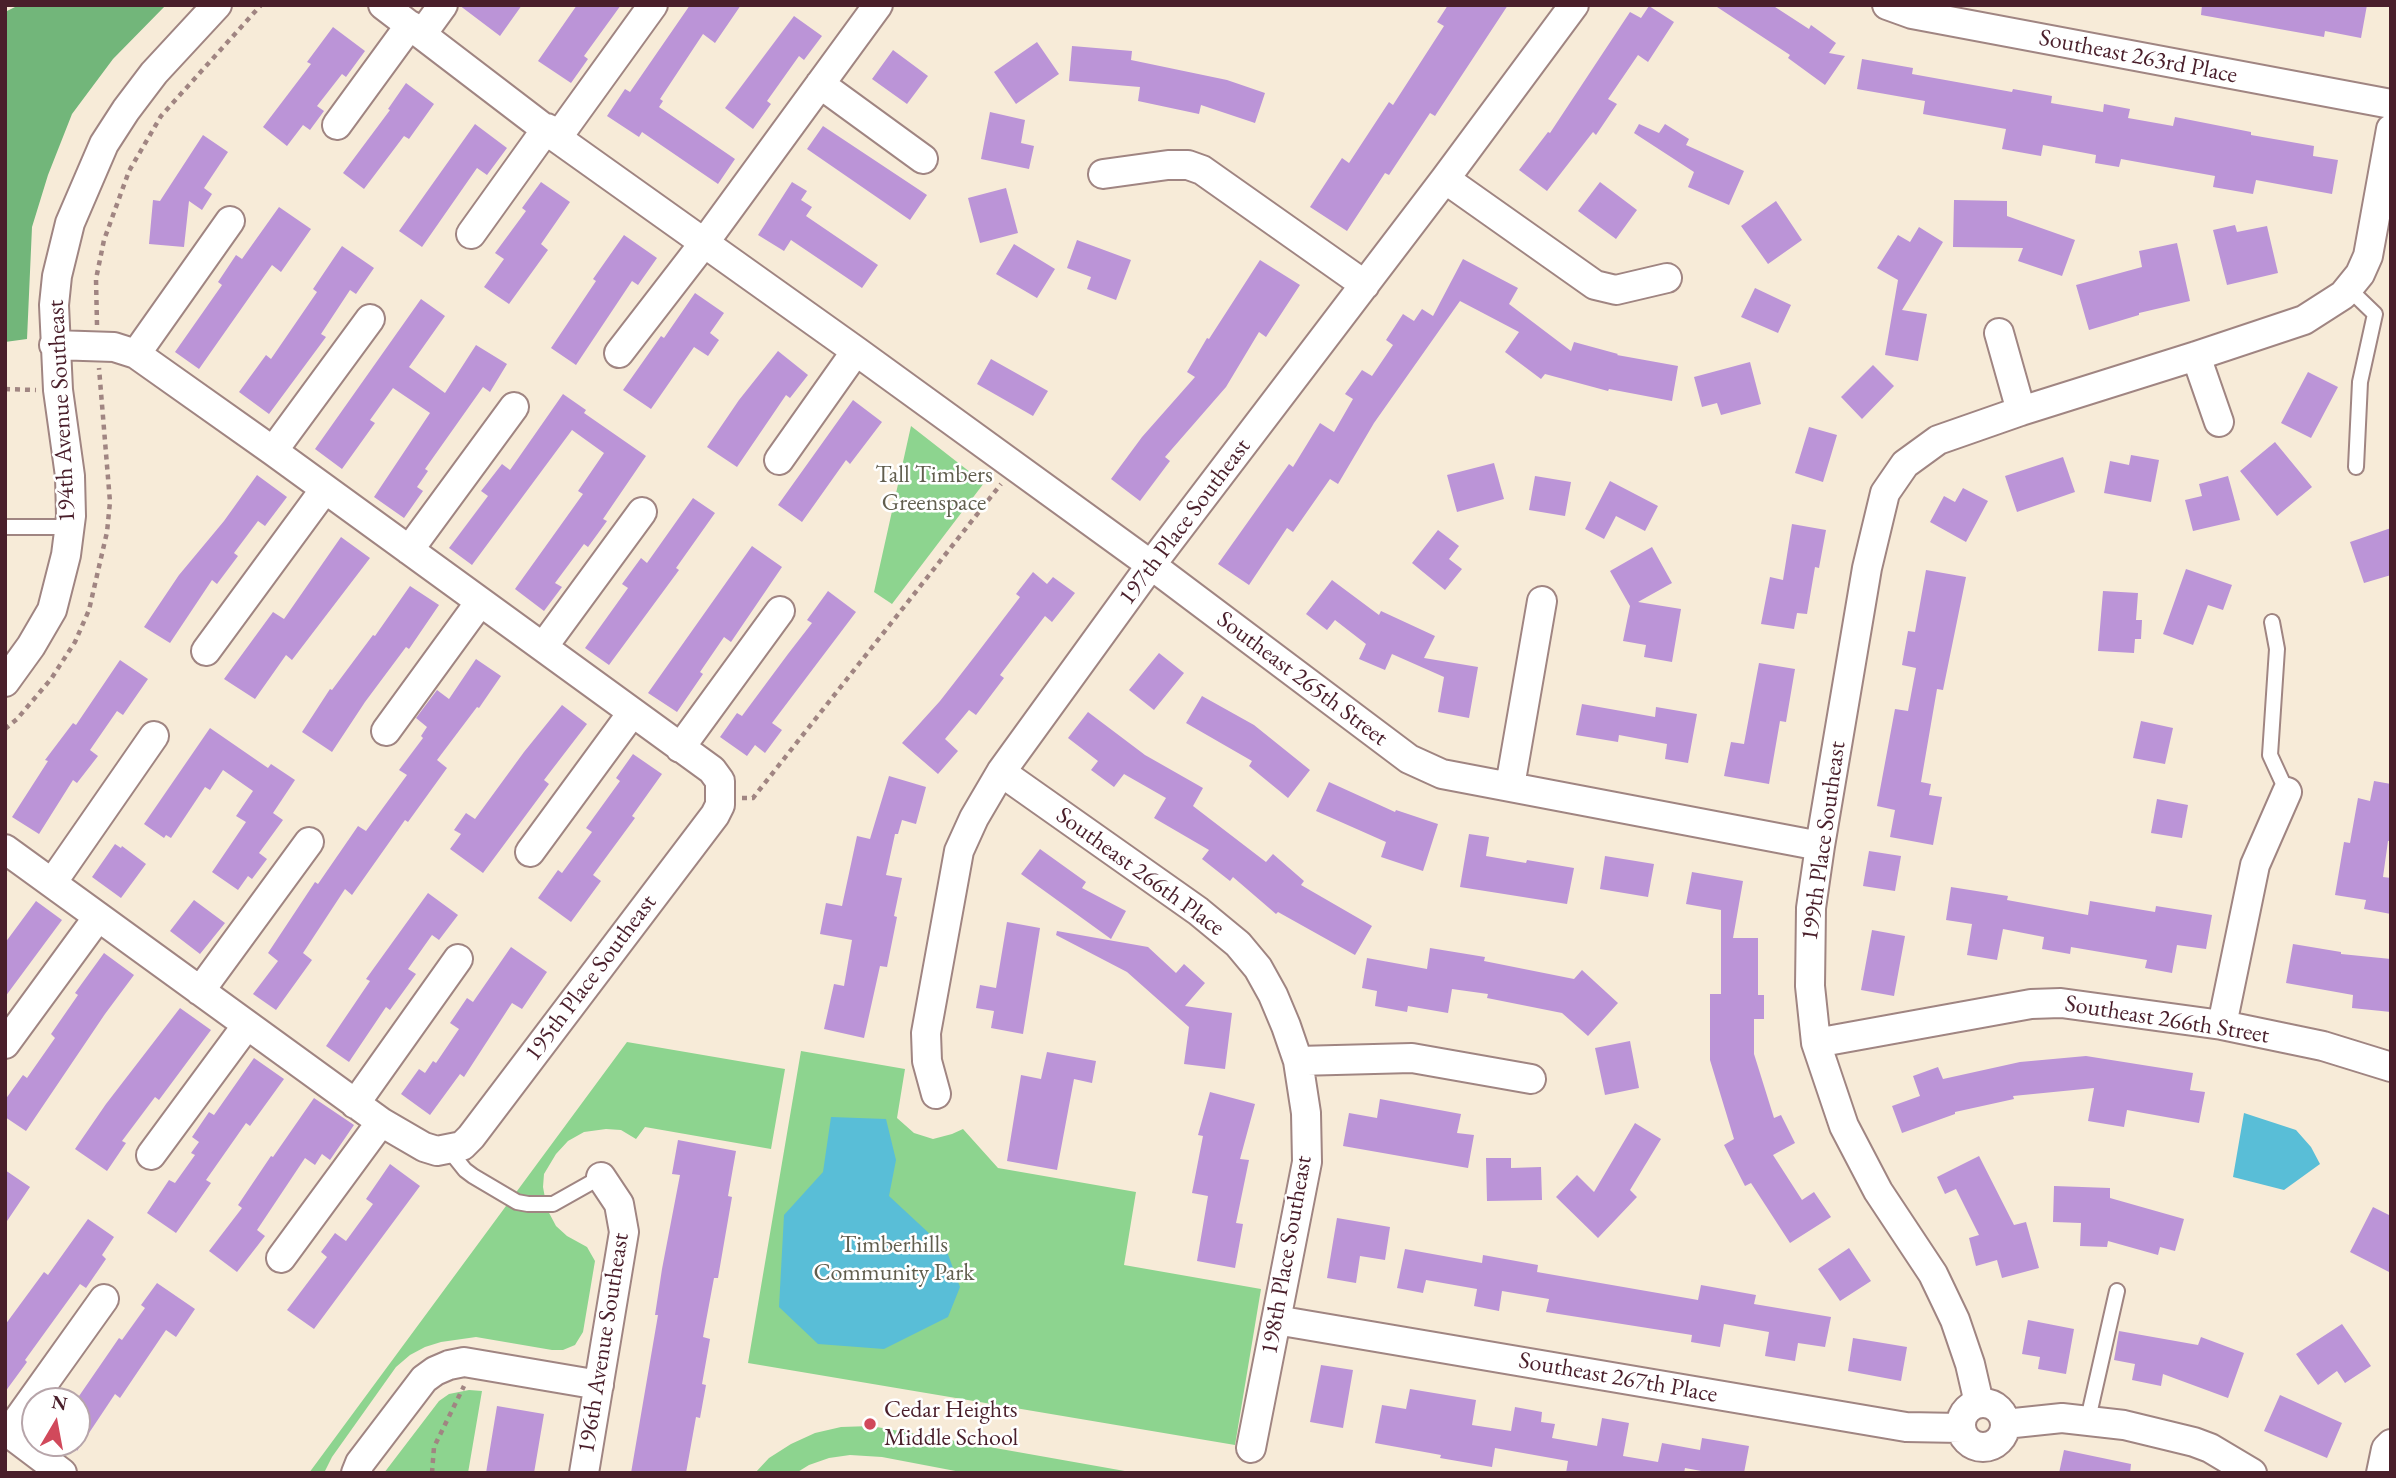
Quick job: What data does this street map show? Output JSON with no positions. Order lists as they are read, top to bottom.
{
  "streets": {
    "street": [
      "Southeast 263rd Place",
      "194th Avenue Southeast",
      "197th Place Southeast",
      "Southeast 265th Street",
      "199th Place Southeast",
      "Southeast 266th Place",
      "195th Place Southeast",
      "Southeast 266th Street",
      "198th Place Southeast",
      "196th Avenue Southeast",
      "Southeast 267th Place"
    ]
  },
  "crossings": [
    ["197th Place Southeast", "Southeast 265th Street"],
    ["197th Place Southeast", "Southeast 266th Place"],
    ["Southeast 265th Street", "199th Place Southeast"],
    ["199th Place Southeast", "Southeast 266th Street"],
    ["Southeast 266th Place", "198th Place Southeast"],
    ["198th Place Southeast", "Southeast 267th Place"]
  ],
  "parks": ["Tall Timbers Greenspace", "Timberhills Community Park"],
  "places": ["Cedar Heights Middle School"],
  "north": "top"
}
